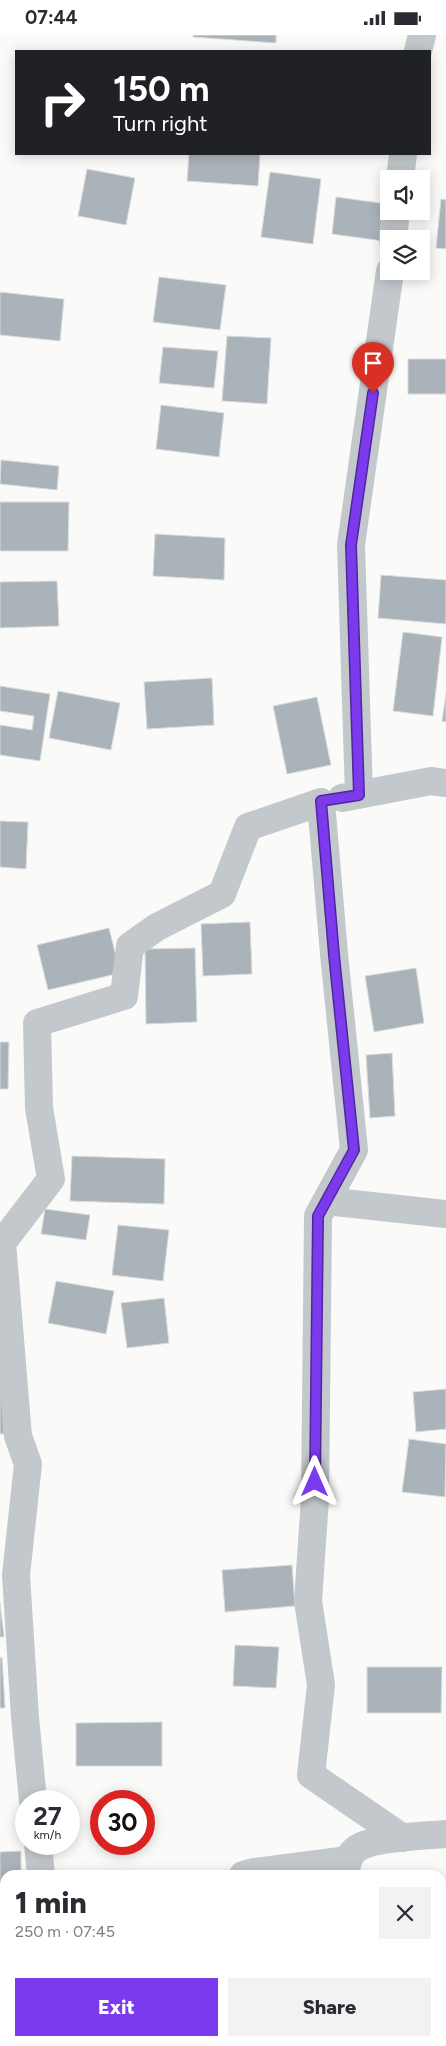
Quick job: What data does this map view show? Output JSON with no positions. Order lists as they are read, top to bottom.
{
  "page": {
    "status": "07:44",
    "turn": ["150 m", "Turn right"],
    "speed": "27 km/h",
    "limit": "30",
    "heading": ["1 min", "250 m · 07:45"],
    "buttons": ["Exit", "Share"]
  }
}
